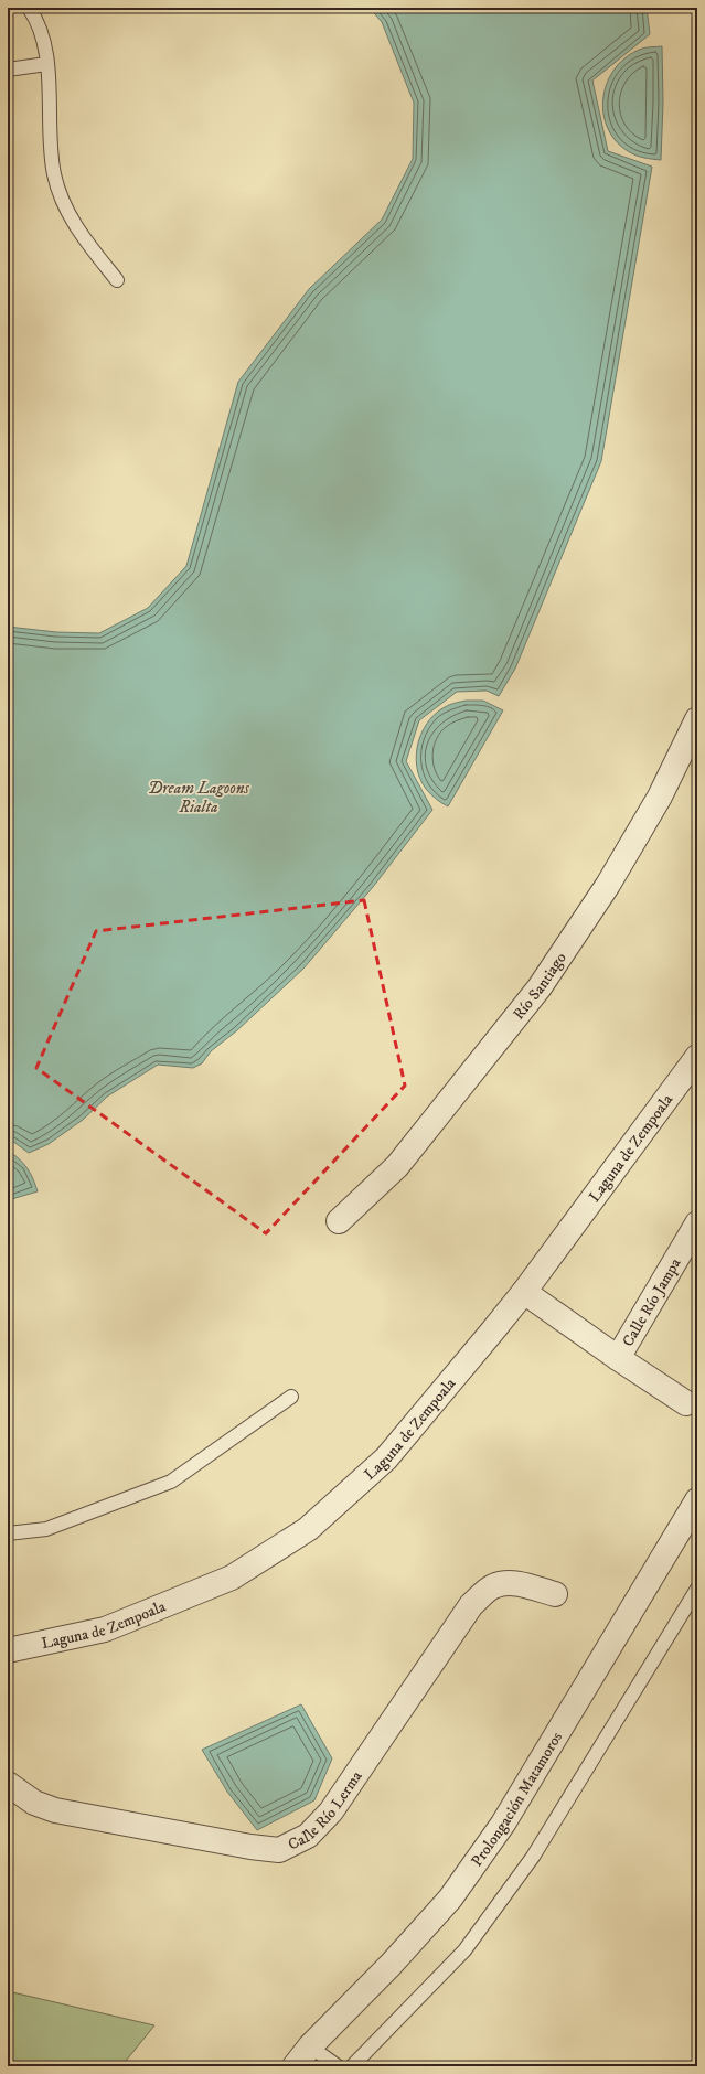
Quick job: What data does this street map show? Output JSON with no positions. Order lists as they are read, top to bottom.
{
  "streets": {
    "street": [
      "Río Santiago",
      "Laguna de Zempoala",
      "Calle Río Jampa",
      "Prolongación Matamoros",
      "Calle Río Lerma"
    ]
  },
  "crossings": [
    ["Laguna de Zempoala", "Calle Río Jampa"]
  ],
  "water": ["Dream Lagoons Rialta"]
}
